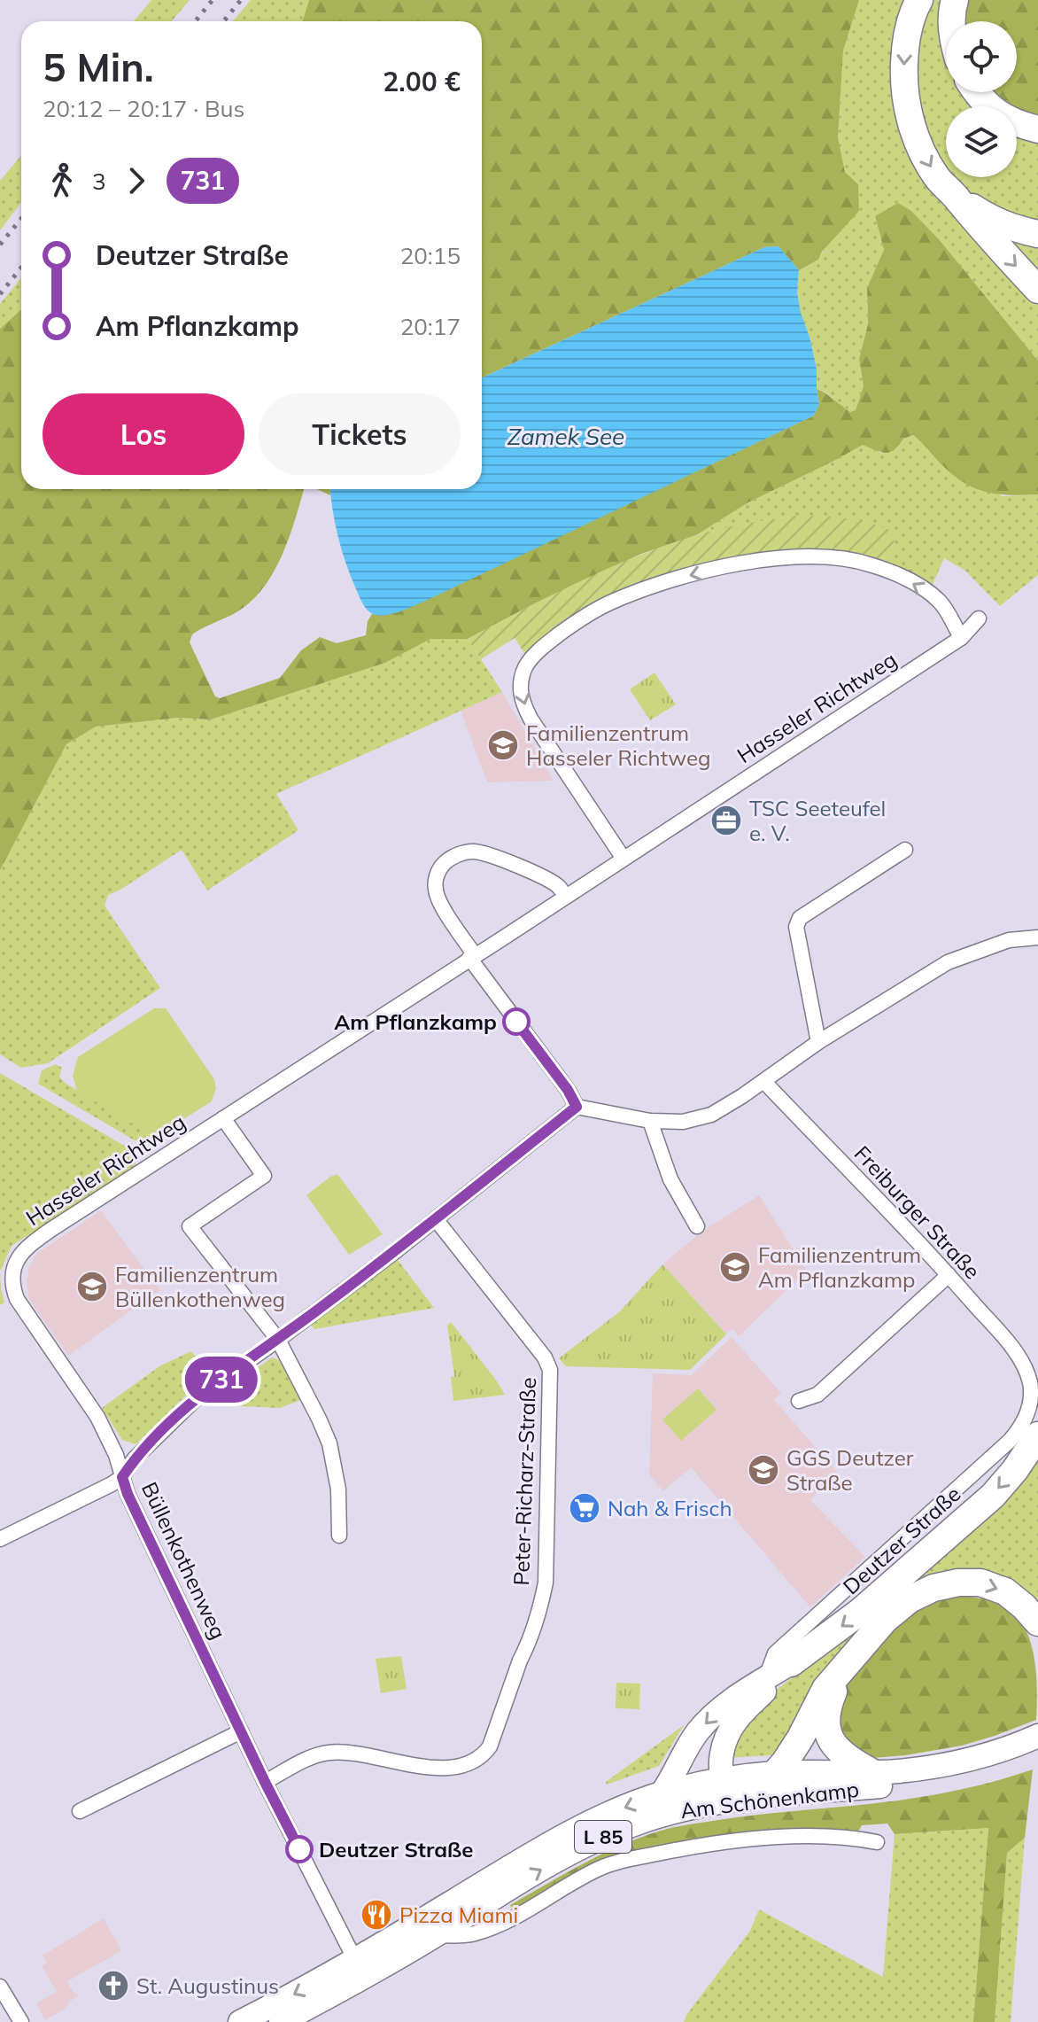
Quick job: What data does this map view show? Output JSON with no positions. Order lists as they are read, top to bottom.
{
  "streets": {
    "main road": ["Am Schönenkamp", "L 85"],
    "street": [
      "Hasseler Richtweg",
      "Freiburger Straße",
      "Peter-Richarz-Straße",
      "Deutzer Straße",
      "Büllenkothenweg"
    ]
  },
  "crossings": [
    ["Hasseler Richtweg", "Büllenkothenweg"],
    ["Freiburger Straße", "Deutzer Straße"],
    ["Peter-Richarz-Straße", "Büllenkothenweg"],
    ["Büllenkothenweg", "L 85"],
    ["Am Schönenkamp", "L 85"]
  ],
  "water": ["Zamek See"],
  "places": {
    "school or university": [
      "Familienzentrum Hasseler Richtweg",
      "Familienzentrum Am Pflanzkamp",
      "Familienzentrum Büllenkothenweg",
      "GGS Deutzer Straße"
    ],
    "office": ["TSC Seeteufel e. V."],
    "other": ["Am Pflanzkamp", "Deutzer Straße"],
    "supermarket": ["Nah & Frisch"],
    "restaurant": ["Pizza Miami"],
    "church": ["St. Augustinus"]
  },
  "lines": ["bus line 731"],
  "page": {
    "on_map": "731",
    "heading": ["5 Min.", "20:12 – 20:17 · Bus", "2.00 €"],
    "legs": ["3", "731"],
    "list": [
      {
        "name": "Deutzer Straße",
        "value": "20:15"
      },
      {
        "name": "Am Pflanzkamp",
        "value": "20:17"
      }
    ],
    "buttons": ["Los", "Tickets"]
  }
}
